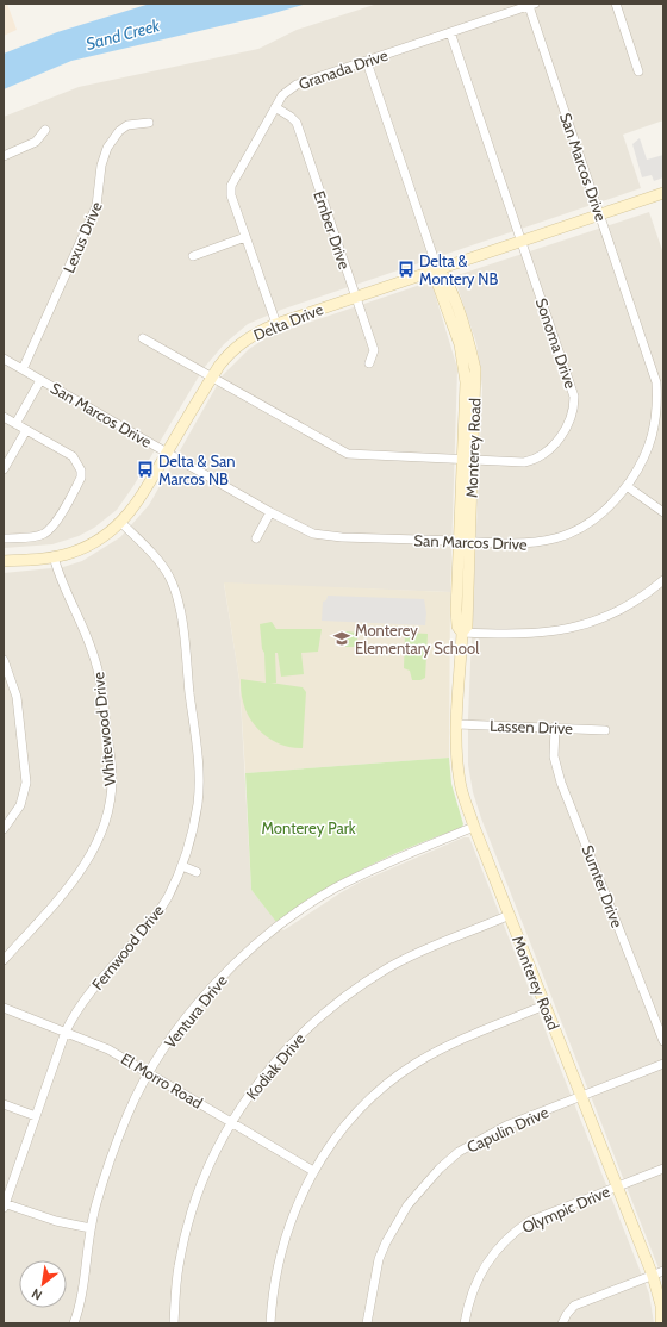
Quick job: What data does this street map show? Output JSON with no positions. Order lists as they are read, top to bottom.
{
  "streets": {
    "street": [
      "Granada Drive",
      "San Marcos Drive",
      "Ember Drive",
      "Lexus Drive",
      "Delta Drive",
      "Sonoma Drive",
      "Monterey Road",
      "Lassen Drive",
      "Whitewood Drive",
      "Sumter Drive",
      "Fernwood Drive",
      "Ventura Drive",
      "Kodiak Drive",
      "El Morro Road",
      "Capulin Drive",
      "Olympic Drive"
    ]
  },
  "crossings": [
    ["Granada Drive", "San Marcos Drive"],
    ["Granada Drive", "Ember Drive"],
    ["Granada Drive", "Delta Drive"],
    ["Granada Drive", "Sonoma Drive"],
    ["Granada Drive", "Monterey Road"],
    ["San Marcos Drive", "Lexus Drive"],
    ["San Marcos Drive", "Delta Drive"],
    ["San Marcos Drive", "Monterey Road"],
    ["Ember Drive", "Delta Drive"],
    ["Delta Drive", "Sonoma Drive"],
    ["Delta Drive", "Monterey Road"],
    ["Delta Drive", "Whitewood Drive"],
    ["Delta Drive", "Fernwood Drive"],
    ["Sonoma Drive", "Monterey Road"],
    ["Monterey Road", "Lassen Drive"],
    ["Monterey Road", "Ventura Drive"],
    ["Monterey Road", "Kodiak Drive"],
    ["Monterey Road", "Capulin Drive"],
    ["Monterey Road", "Olympic Drive"],
    ["Lassen Drive", "Sumter Drive"],
    ["Fernwood Drive", "El Morro Road"],
    ["Ventura Drive", "El Morro Road"],
    ["Kodiak Drive", "El Morro Road"]
  ],
  "water": ["Sand Creek"],
  "parks": ["Monterey Park"],
  "places": {
    "bus stop": ["Delta & Montery NB", "Delta & San Marcos NB"],
    "school or university": ["Monterey Elementary School"]
  },
  "north": "bottom left"
}
